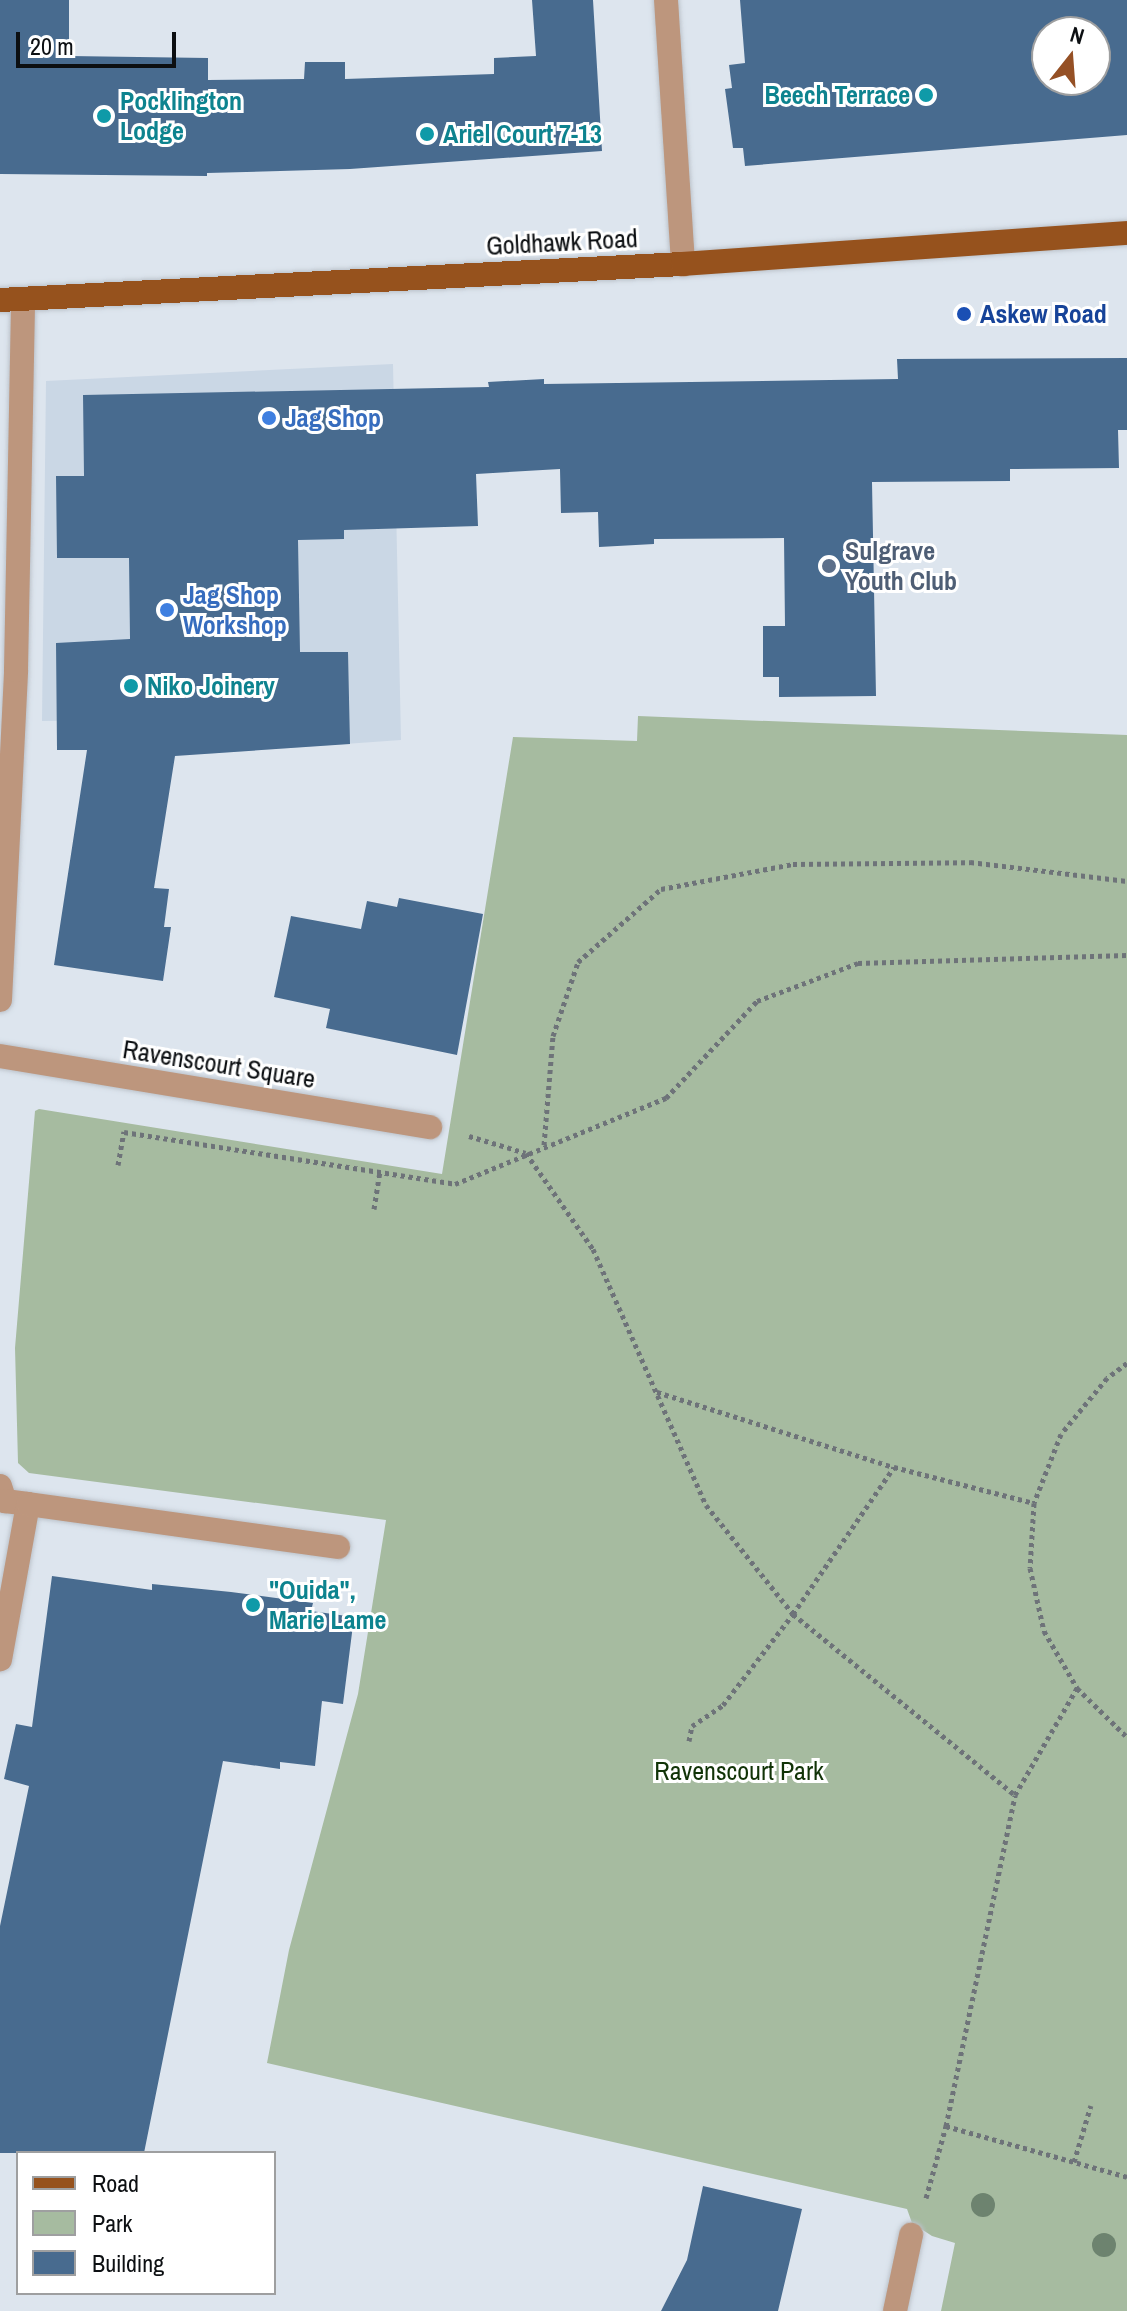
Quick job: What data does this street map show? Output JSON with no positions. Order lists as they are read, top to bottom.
{
  "streets": {
    "main road": ["Goldhawk Road"],
    "street": ["Ravenscourt Square"]
  },
  "parks": ["Ravenscourt Park"],
  "places": [
    "Beech Terrace",
    "Pocklington Lodge",
    "Ariel Court 7-13",
    "Askew Road",
    "Jag Shop",
    "Sulgrave Youth Club",
    "Jag Shop Workshop",
    "Niko Joinery",
    "\"Ouida\", Marie Lame"
  ],
  "legend": ["Road", "Park", "Building"],
  "scale_bar": "20 m",
  "north": "top"
}
